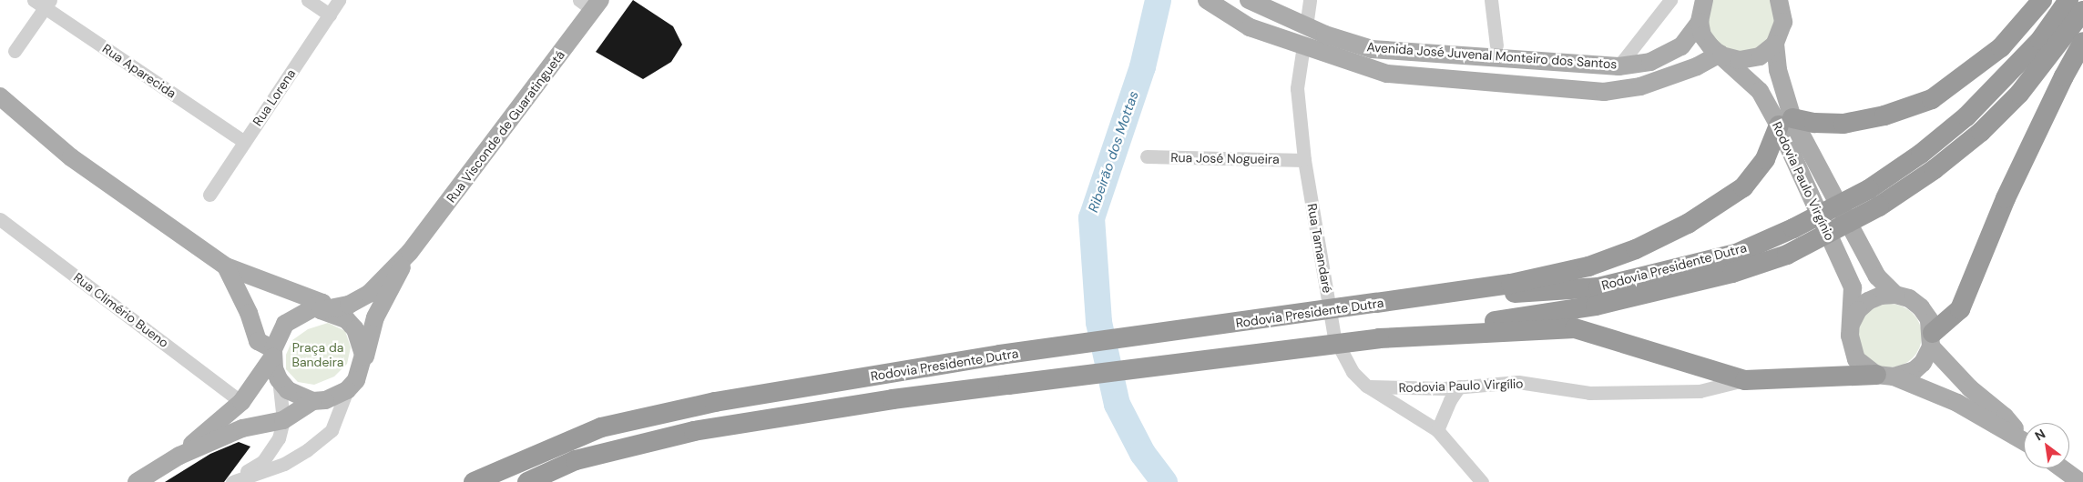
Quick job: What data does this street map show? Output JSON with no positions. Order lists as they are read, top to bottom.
{
  "streets": {
    "highway": ["Rodovia Presidente Dutra"],
    "main road": ["Avenida José Juvenal Monteiro dos Santos", "Rua Visconde de Guaratinguetá", "Rodovia Paulo Virgínio"],
    "street": [
      "Rua Aparecida",
      "Rua Lorena",
      "Rua José Nogueira",
      "Rua Tamandaré",
      "Rua Climério Bueno",
      "Rodovia Paulo Virgílio"
    ]
  },
  "crossings": [
    ["Avenida José Juvenal Monteiro dos Santos", "Rodovia Paulo Virgínio"],
    ["Avenida José Juvenal Monteiro dos Santos", "Rua Tamandaré"],
    ["Rua Aparecida", "Rua Lorena"],
    ["Rua José Nogueira", "Rua Tamandaré"],
    ["Rua Tamandaré", "Rodovia Paulo Virgílio"]
  ],
  "water": ["Ribeirão dos Mottas"],
  "parks": ["Praça da Bandeira"],
  "north": "top left"
}
